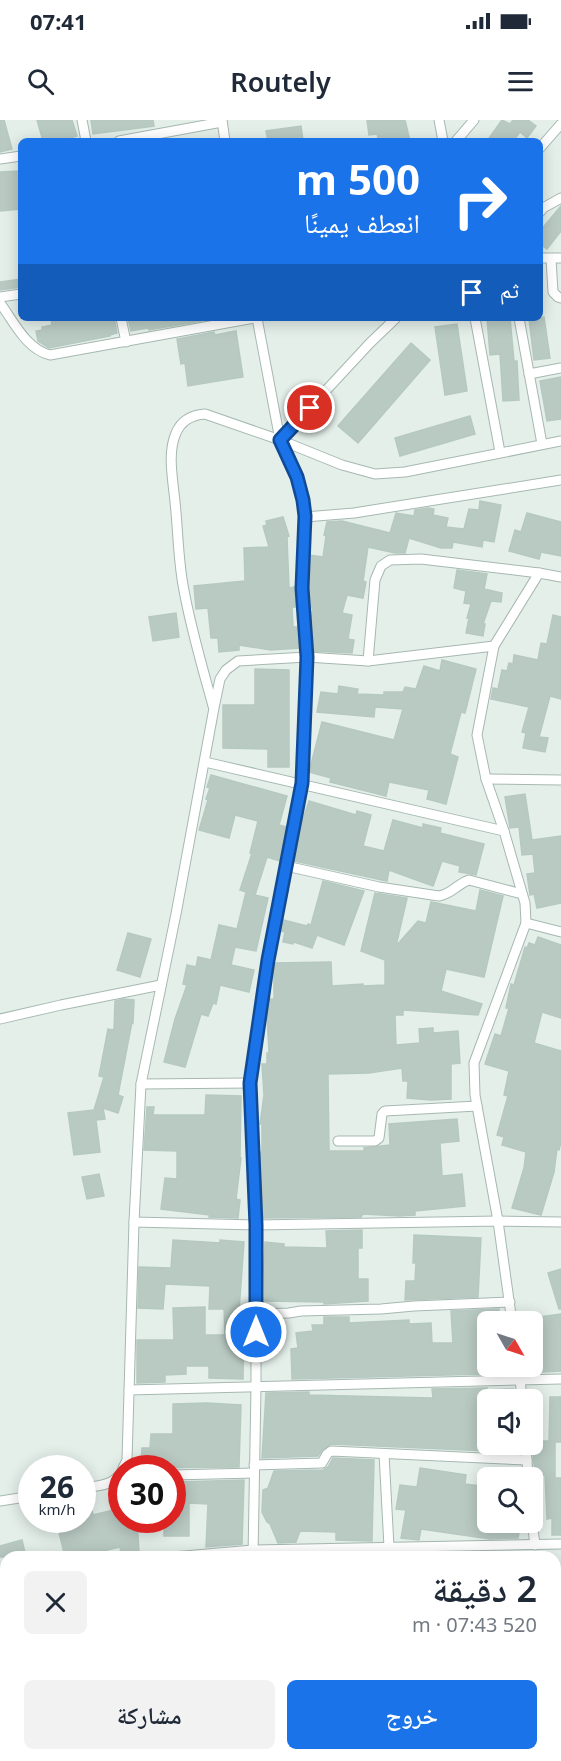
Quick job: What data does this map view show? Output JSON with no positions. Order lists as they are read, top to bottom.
{
  "north": "bottom right",
  "page": {
    "status": "07:41",
    "header": "Routely",
    "turn": ["500 m", "انعطف يمينًا"],
    "then": "ثم",
    "speed": "26 km/h",
    "limit": "30",
    "heading": ["2 دقيقة", "520 m · 07:43"],
    "buttons": ["خروج", "مشاركة"]
  }
}
